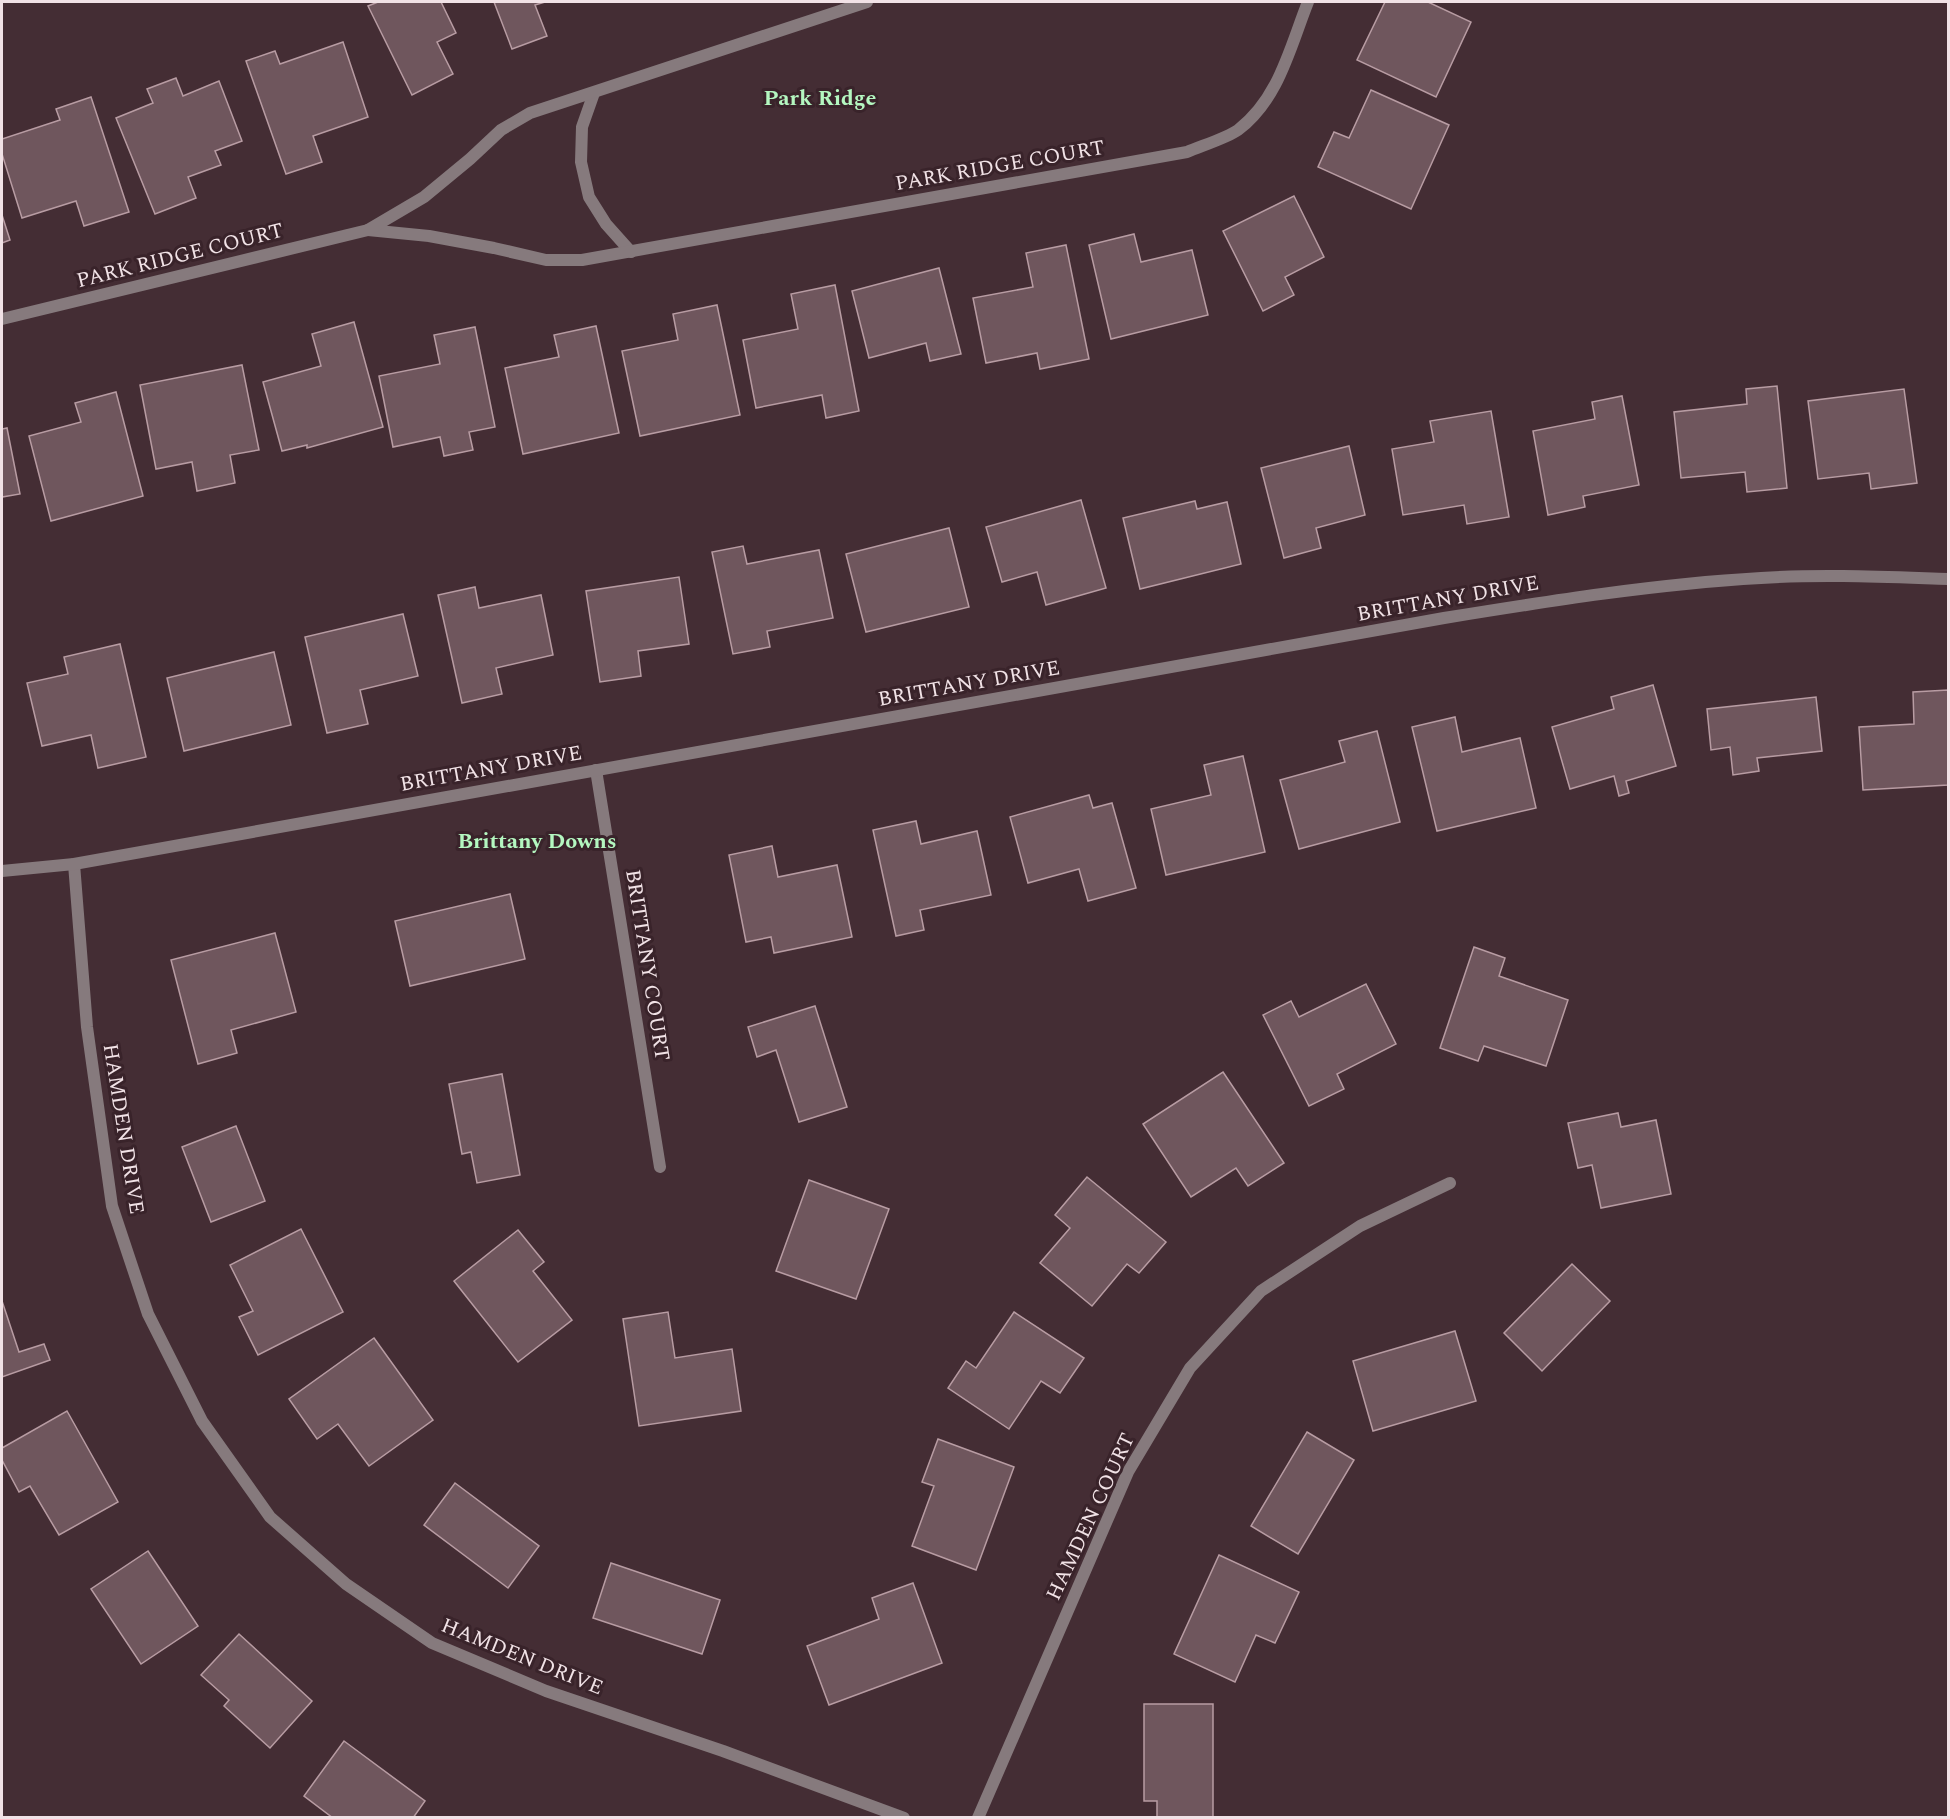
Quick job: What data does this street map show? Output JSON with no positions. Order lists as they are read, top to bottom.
{
  "streets": {
    "street": [
      "PARK RIDGE COURT",
      "BRITTANY DRIVE",
      "BRITTANY COURT",
      "HAMDEN DRIVE",
      "HAMDEN COURT"
    ]
  },
  "crossings": [
    ["BRITTANY DRIVE", "BRITTANY COURT"],
    ["BRITTANY DRIVE", "HAMDEN DRIVE"]
  ],
  "districts": ["Park Ridge", "Brittany Downs"]
}
